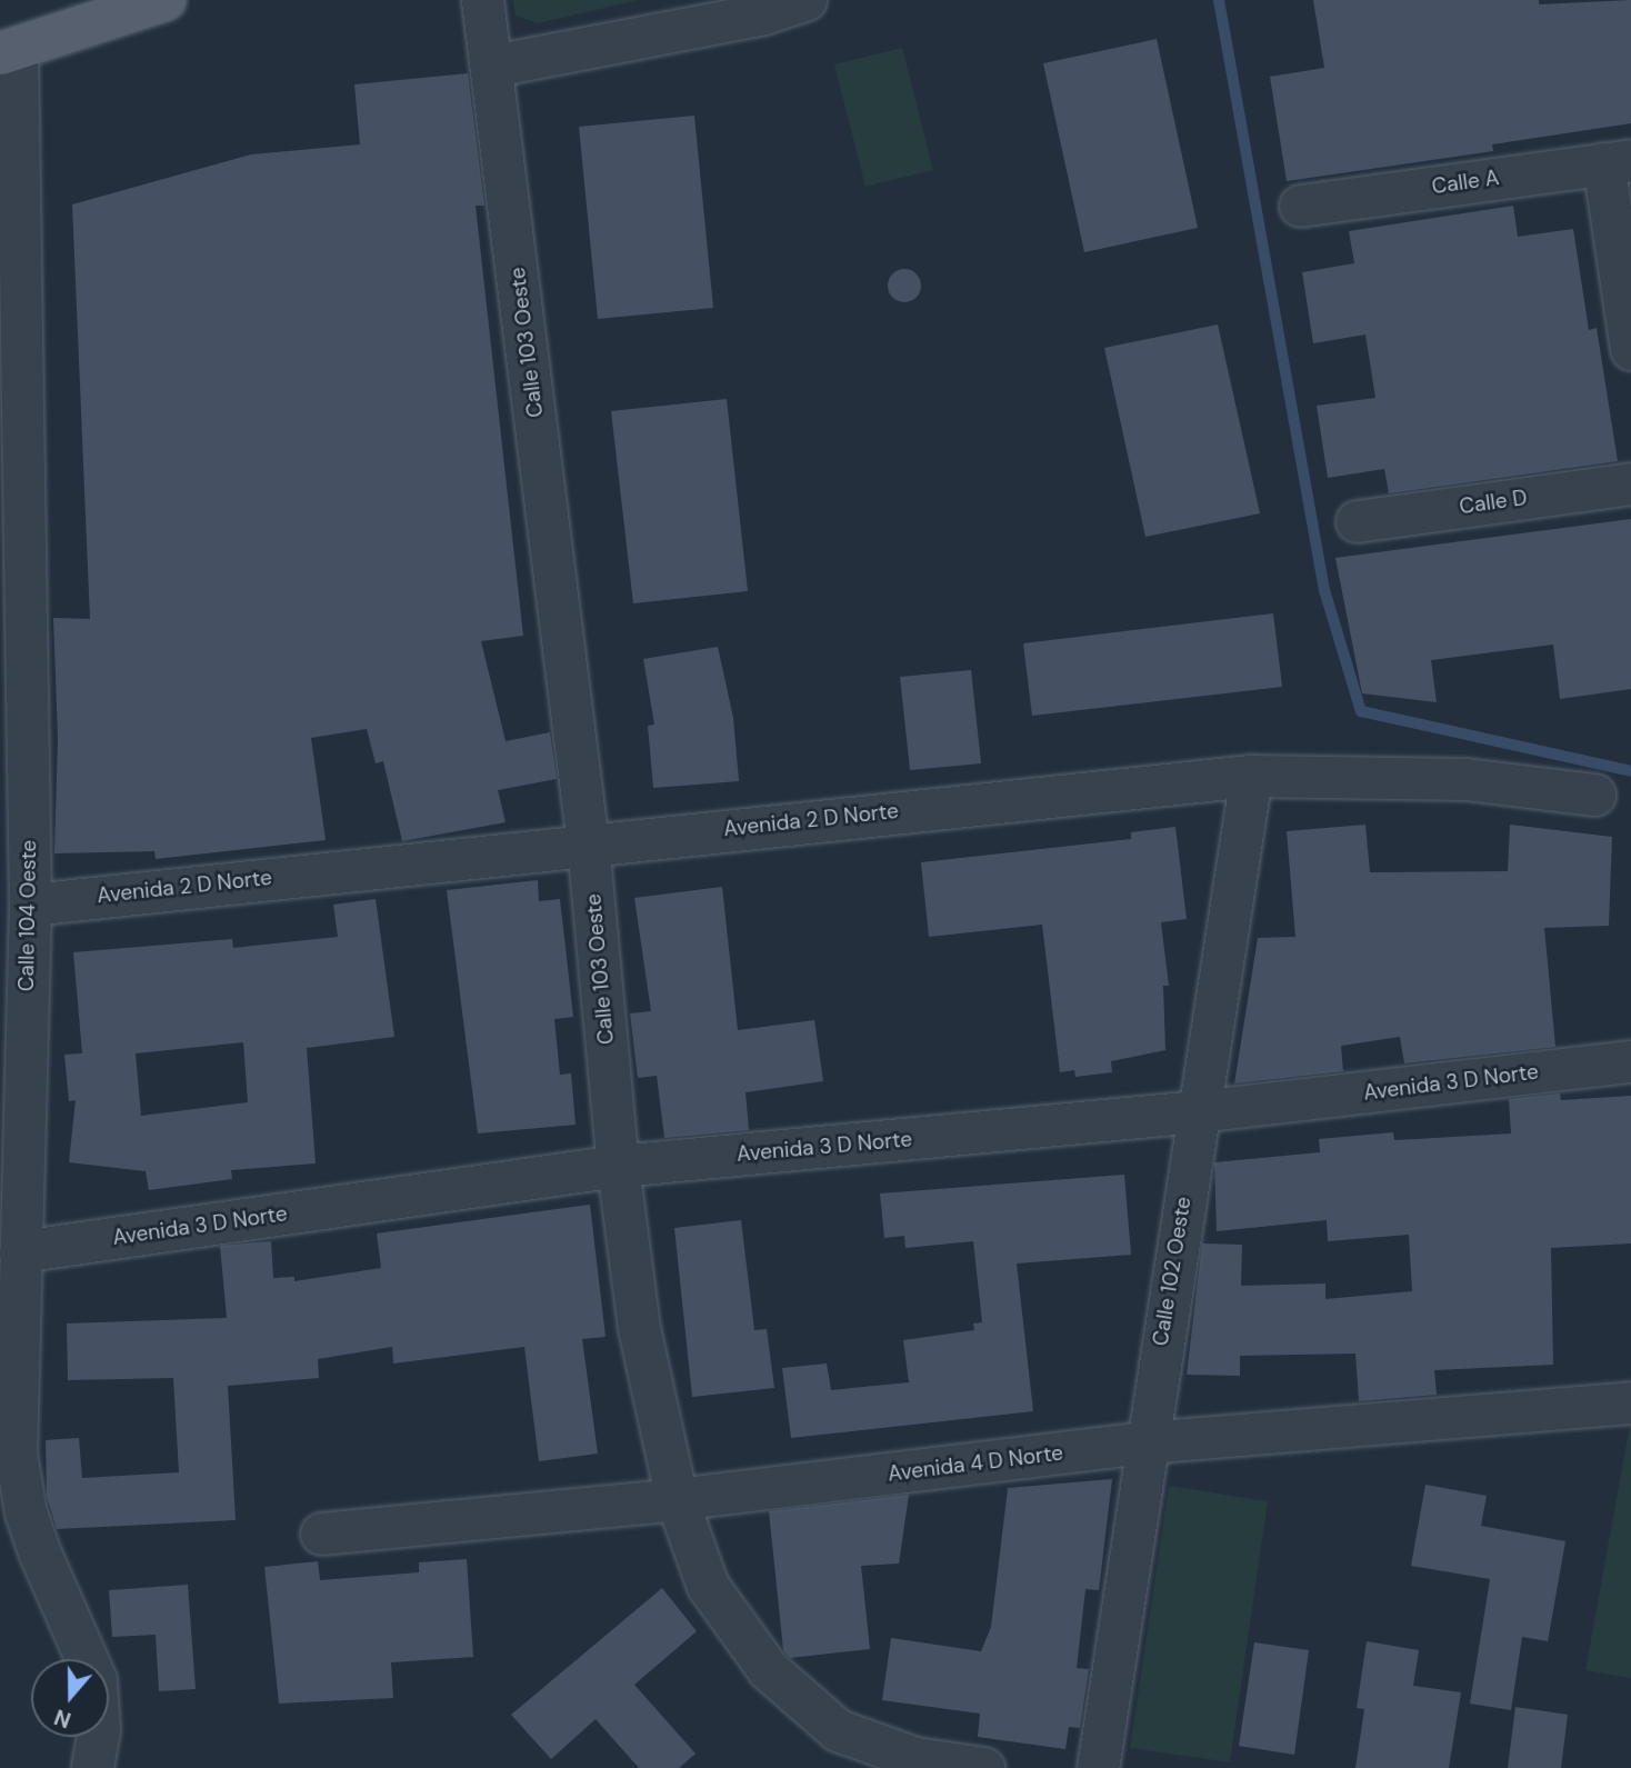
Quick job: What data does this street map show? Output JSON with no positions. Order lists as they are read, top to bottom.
{
  "streets": {
    "street": [
      "Calle A",
      "Calle 103 Oeste",
      "Calle D",
      "Avenida 2 D Norte",
      "Calle 104 Oeste",
      "Avenida 3 D Norte",
      "Calle 102 Oeste",
      "Avenida 4 D Norte"
    ]
  },
  "crossings": [
    ["Calle 103 Oeste", "Avenida 2 D Norte"],
    ["Calle 103 Oeste", "Avenida 3 D Norte"],
    ["Calle 103 Oeste", "Avenida 4 D Norte"],
    ["Avenida 2 D Norte", "Calle 104 Oeste"],
    ["Avenida 2 D Norte", "Calle 102 Oeste"],
    ["Calle 104 Oeste", "Avenida 3 D Norte"],
    ["Avenida 3 D Norte", "Calle 102 Oeste"],
    ["Calle 102 Oeste", "Avenida 4 D Norte"]
  ],
  "north": "bottom"
}
